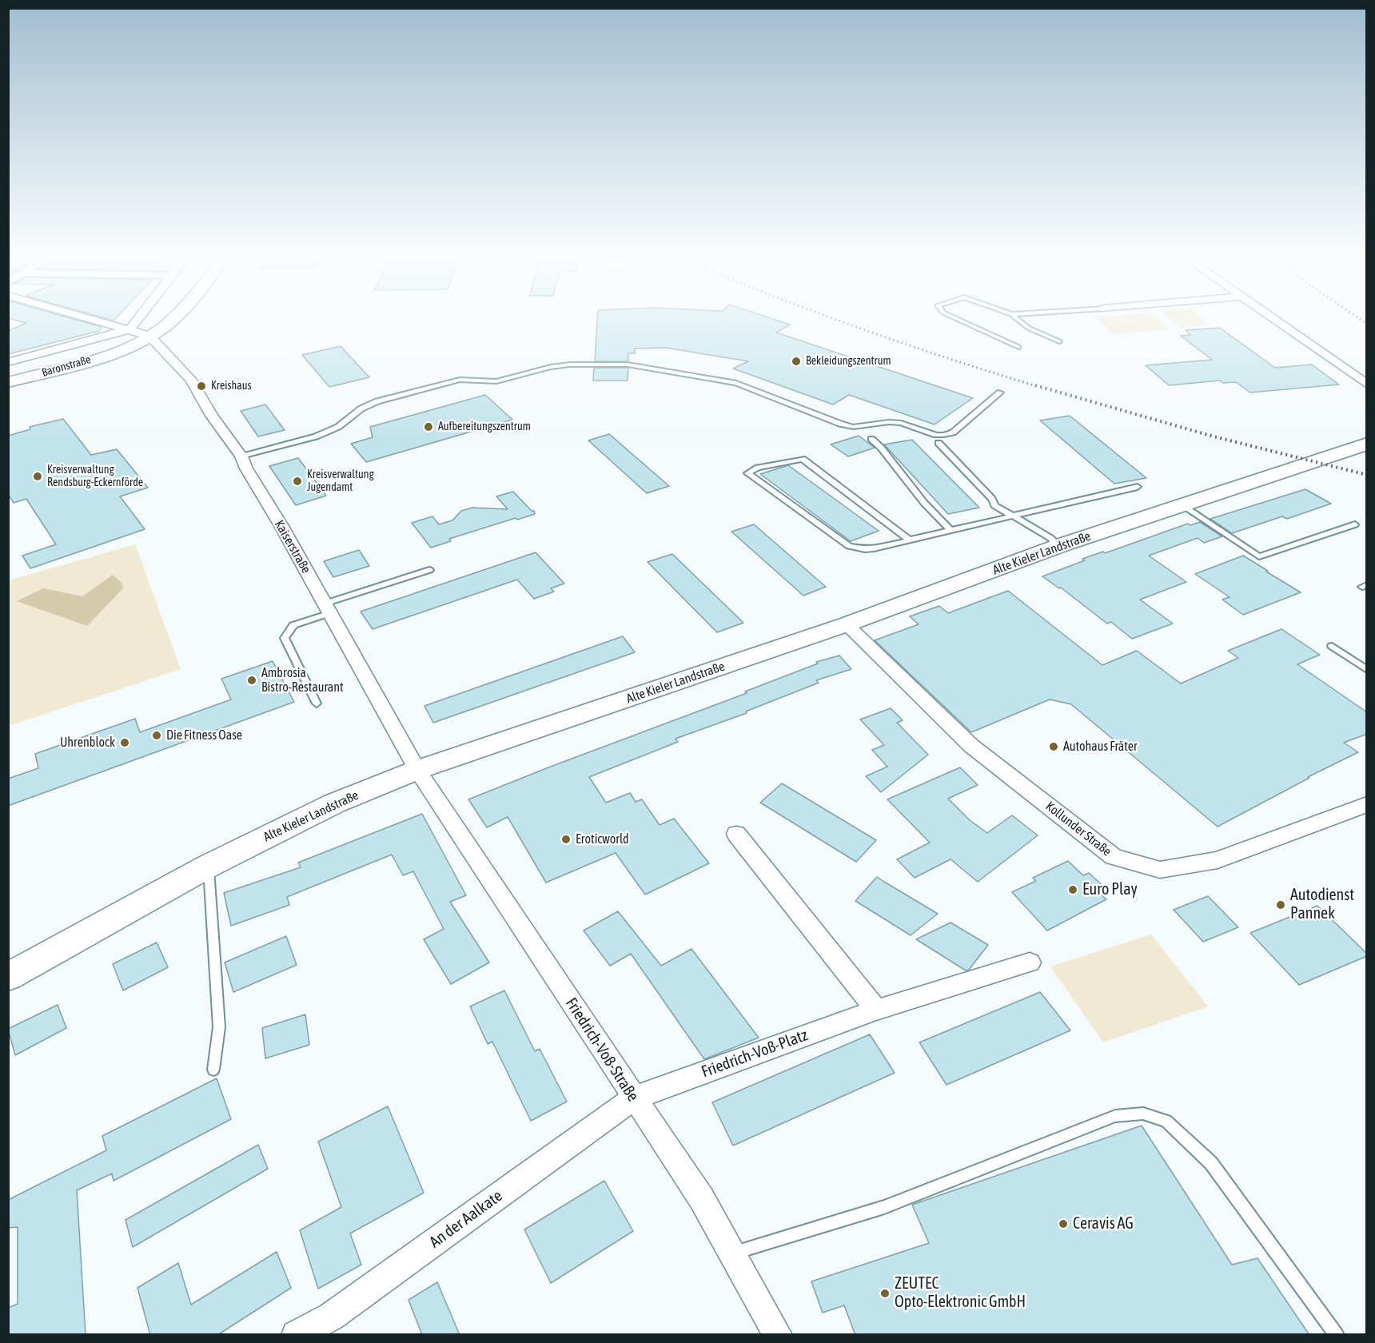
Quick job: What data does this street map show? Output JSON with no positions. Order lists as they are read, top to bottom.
{
  "streets": {
    "street": [
      "Baronstraße",
      "Kaiserstraße",
      "Alte Kieler Landstraße",
      "Kollunder Straße",
      "Friedrich-Voß-Straße",
      "Friedrich-Voß-Platz",
      "An der Aalkate"
    ]
  },
  "crossings": [
    ["Baronstraße", "Kaiserstraße"],
    ["Kaiserstraße", "Alte Kieler Landstraße"],
    ["Kaiserstraße", "Friedrich-Voß-Straße"],
    ["Alte Kieler Landstraße", "Kollunder Straße"],
    ["Alte Kieler Landstraße", "Friedrich-Voß-Straße"],
    ["Friedrich-Voß-Straße", "Friedrich-Voß-Platz"],
    ["Friedrich-Voß-Straße", "An der Aalkate"],
    ["Friedrich-Voß-Platz", "An der Aalkate"]
  ],
  "places": [
    "Bekleidungszentrum",
    "Kreishaus",
    "Aufbereitungszentrum",
    "Kreisverwaltung Rendsburg-Eckernförde",
    "Kreisverwaltung Jugendamt",
    "Ambrosia Bistro-Restaurant",
    "Die Fitness Oase",
    "Uhrenblock",
    "Autohaus Fräter",
    "Eroticworld",
    "Euro Play",
    "Autodienst Pannek",
    "Ceravis AG",
    "ZEUTEC Opto-Elektronic GmbH"
  ]
}
